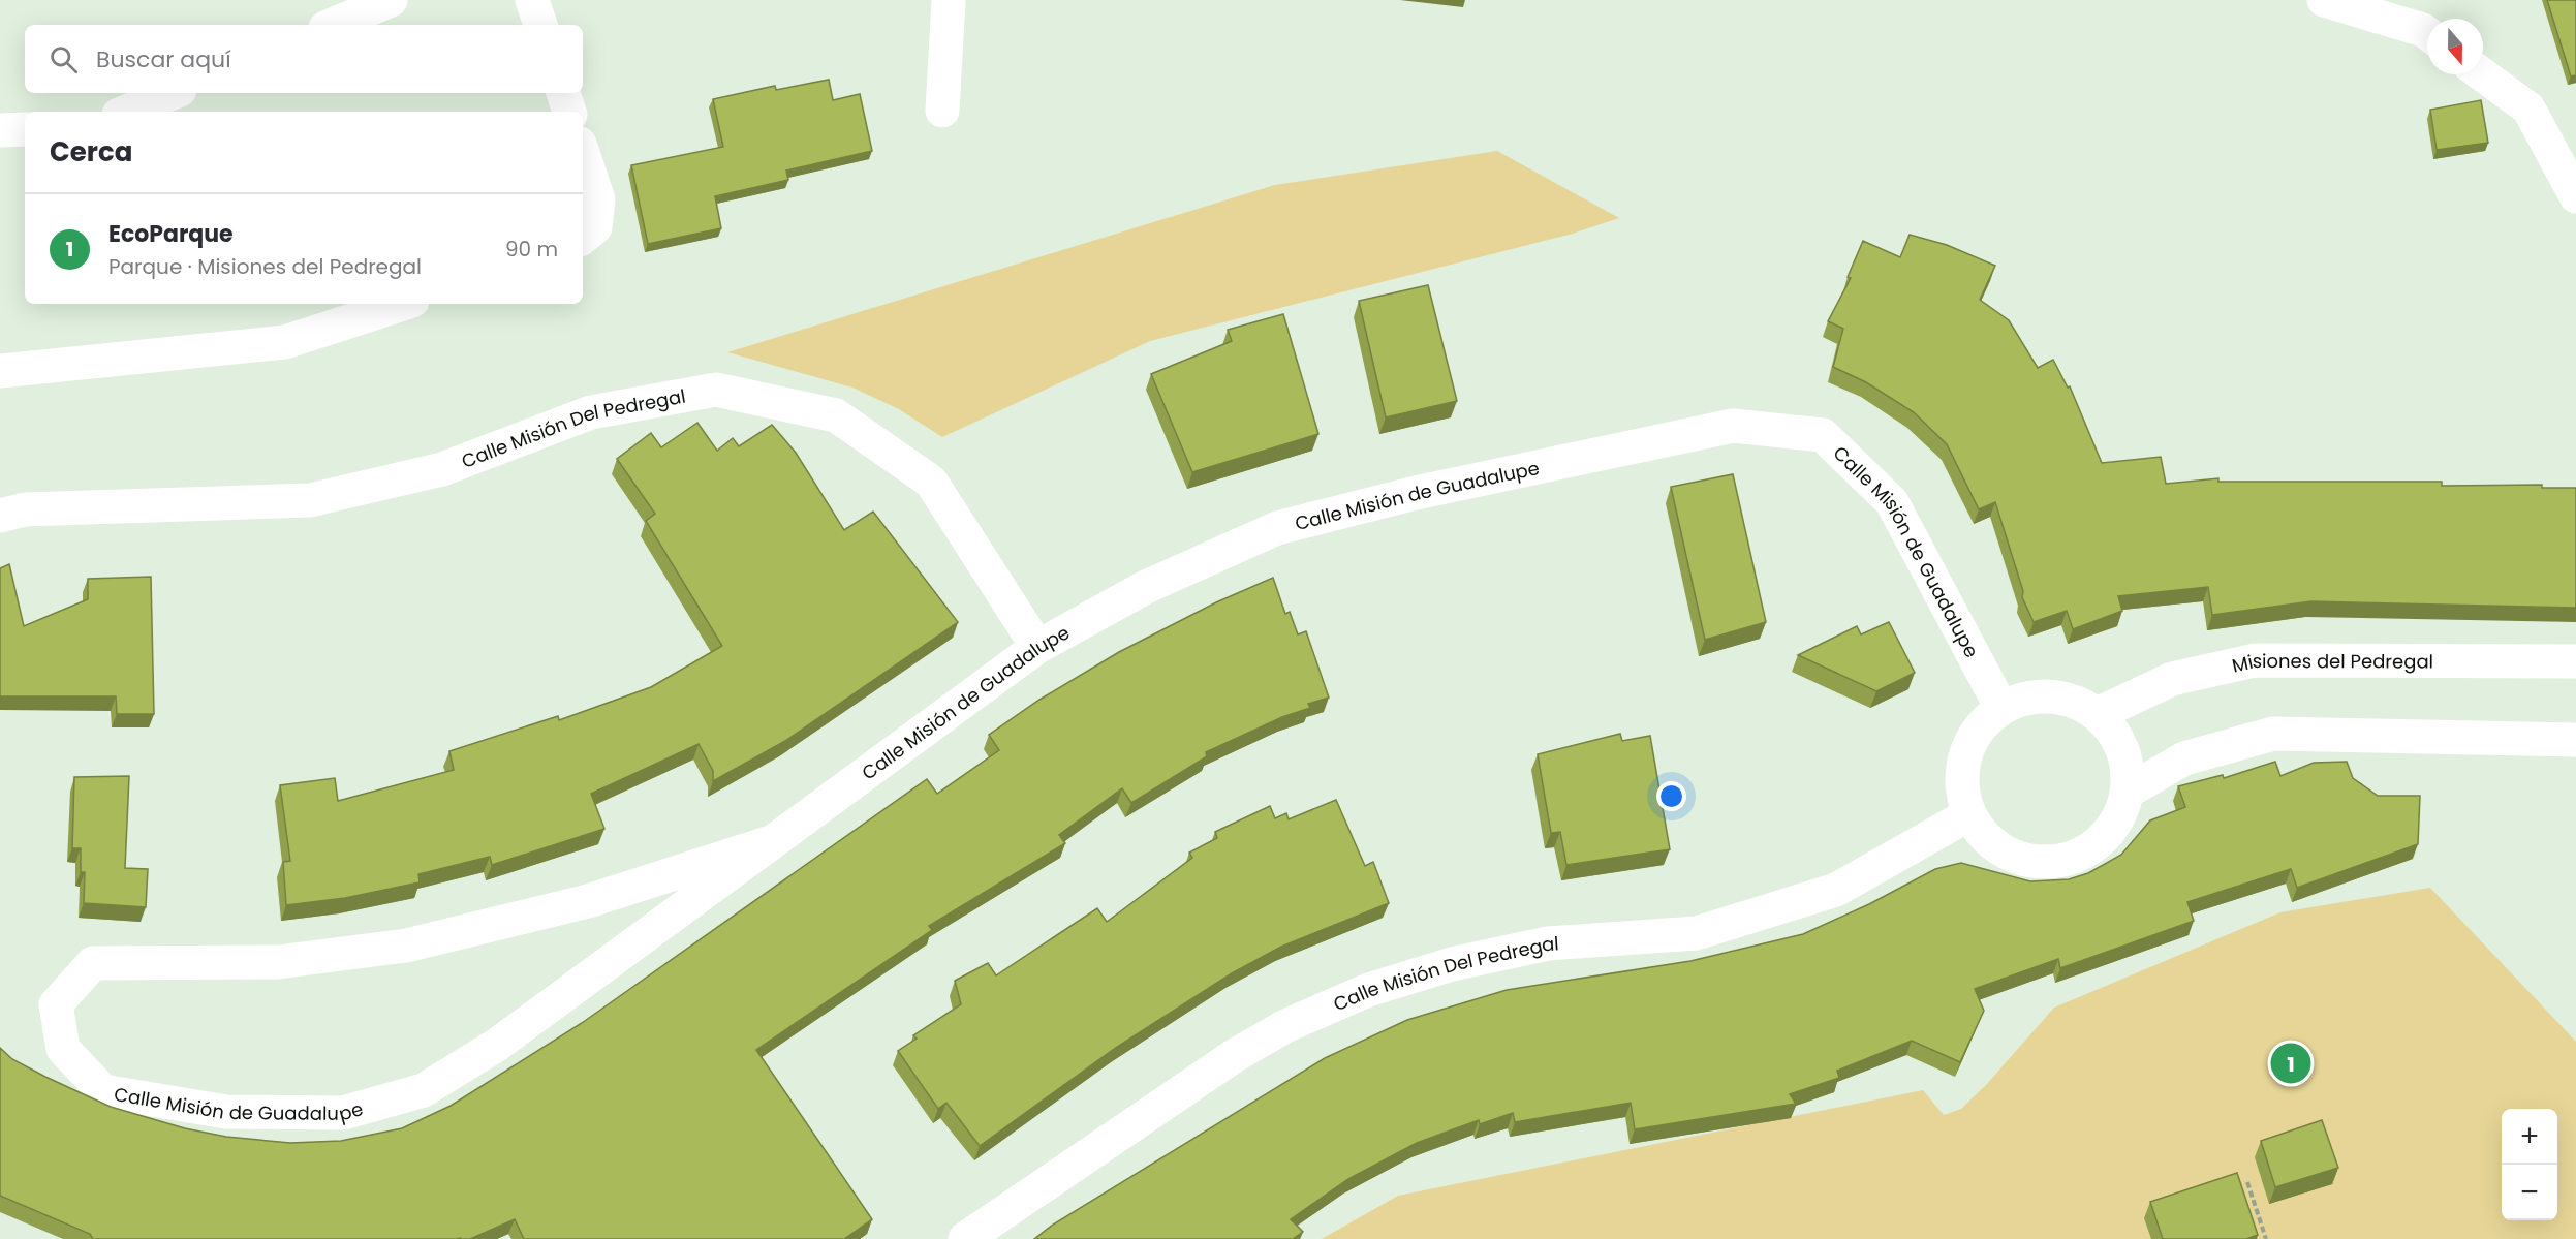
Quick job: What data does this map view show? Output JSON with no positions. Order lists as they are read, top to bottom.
{
  "streets": {
    "street": ["Calle Misión Del Pedregal", "Calle Misión de Guadalupe", "Misiones del Pedregal"]
  },
  "crossings": [
    ["Calle Misión Del Pedregal", "Calle Misión de Guadalupe"],
    ["Calle Misión Del Pedregal", "Misiones del Pedregal"],
    ["Calle Misión de Guadalupe", "Misiones del Pedregal"]
  ],
  "north": "bottom",
  "page": {
    "search": "Buscar aquí",
    "heading": "Cerca",
    "list": [
      {
        "mark": "1",
        "name": "EcoParque",
        "note": "Parque · Misiones del Pedregal",
        "value": "90 m"
      }
    ],
    "pins": "1",
    "map_buttons": ["+", "−"]
  }
}
